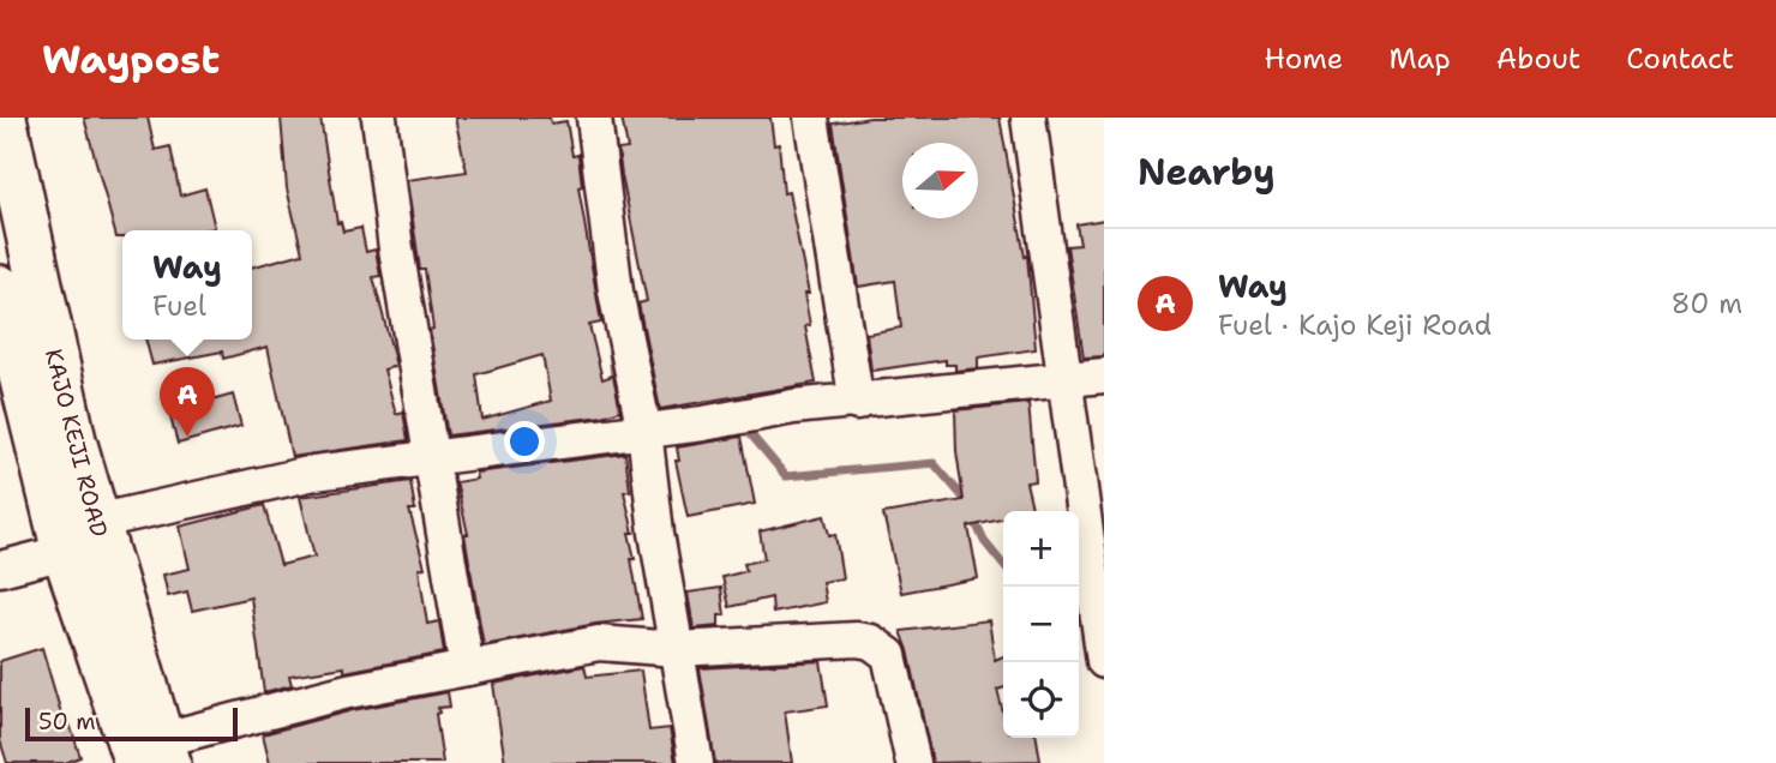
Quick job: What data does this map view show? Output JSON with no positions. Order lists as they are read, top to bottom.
{
  "streets": {
    "main road": ["KAJO KEJI ROAD"]
  },
  "scale_bar": "50 m",
  "north": "right",
  "page": {
    "header": "Waypost",
    "nav": [
      "Home",
      "Map",
      "About",
      "Contact"
    ],
    "heading": "Nearby",
    "list": [
      {
        "mark": "A",
        "name": "Way",
        "note": "Fuel · Kajo Keji Road",
        "value": "80 m"
      }
    ],
    "popup": ["Way", "Fuel"],
    "pins": "A",
    "map_buttons": ["+", "−"],
    "scale": "50 m"
  }
}
